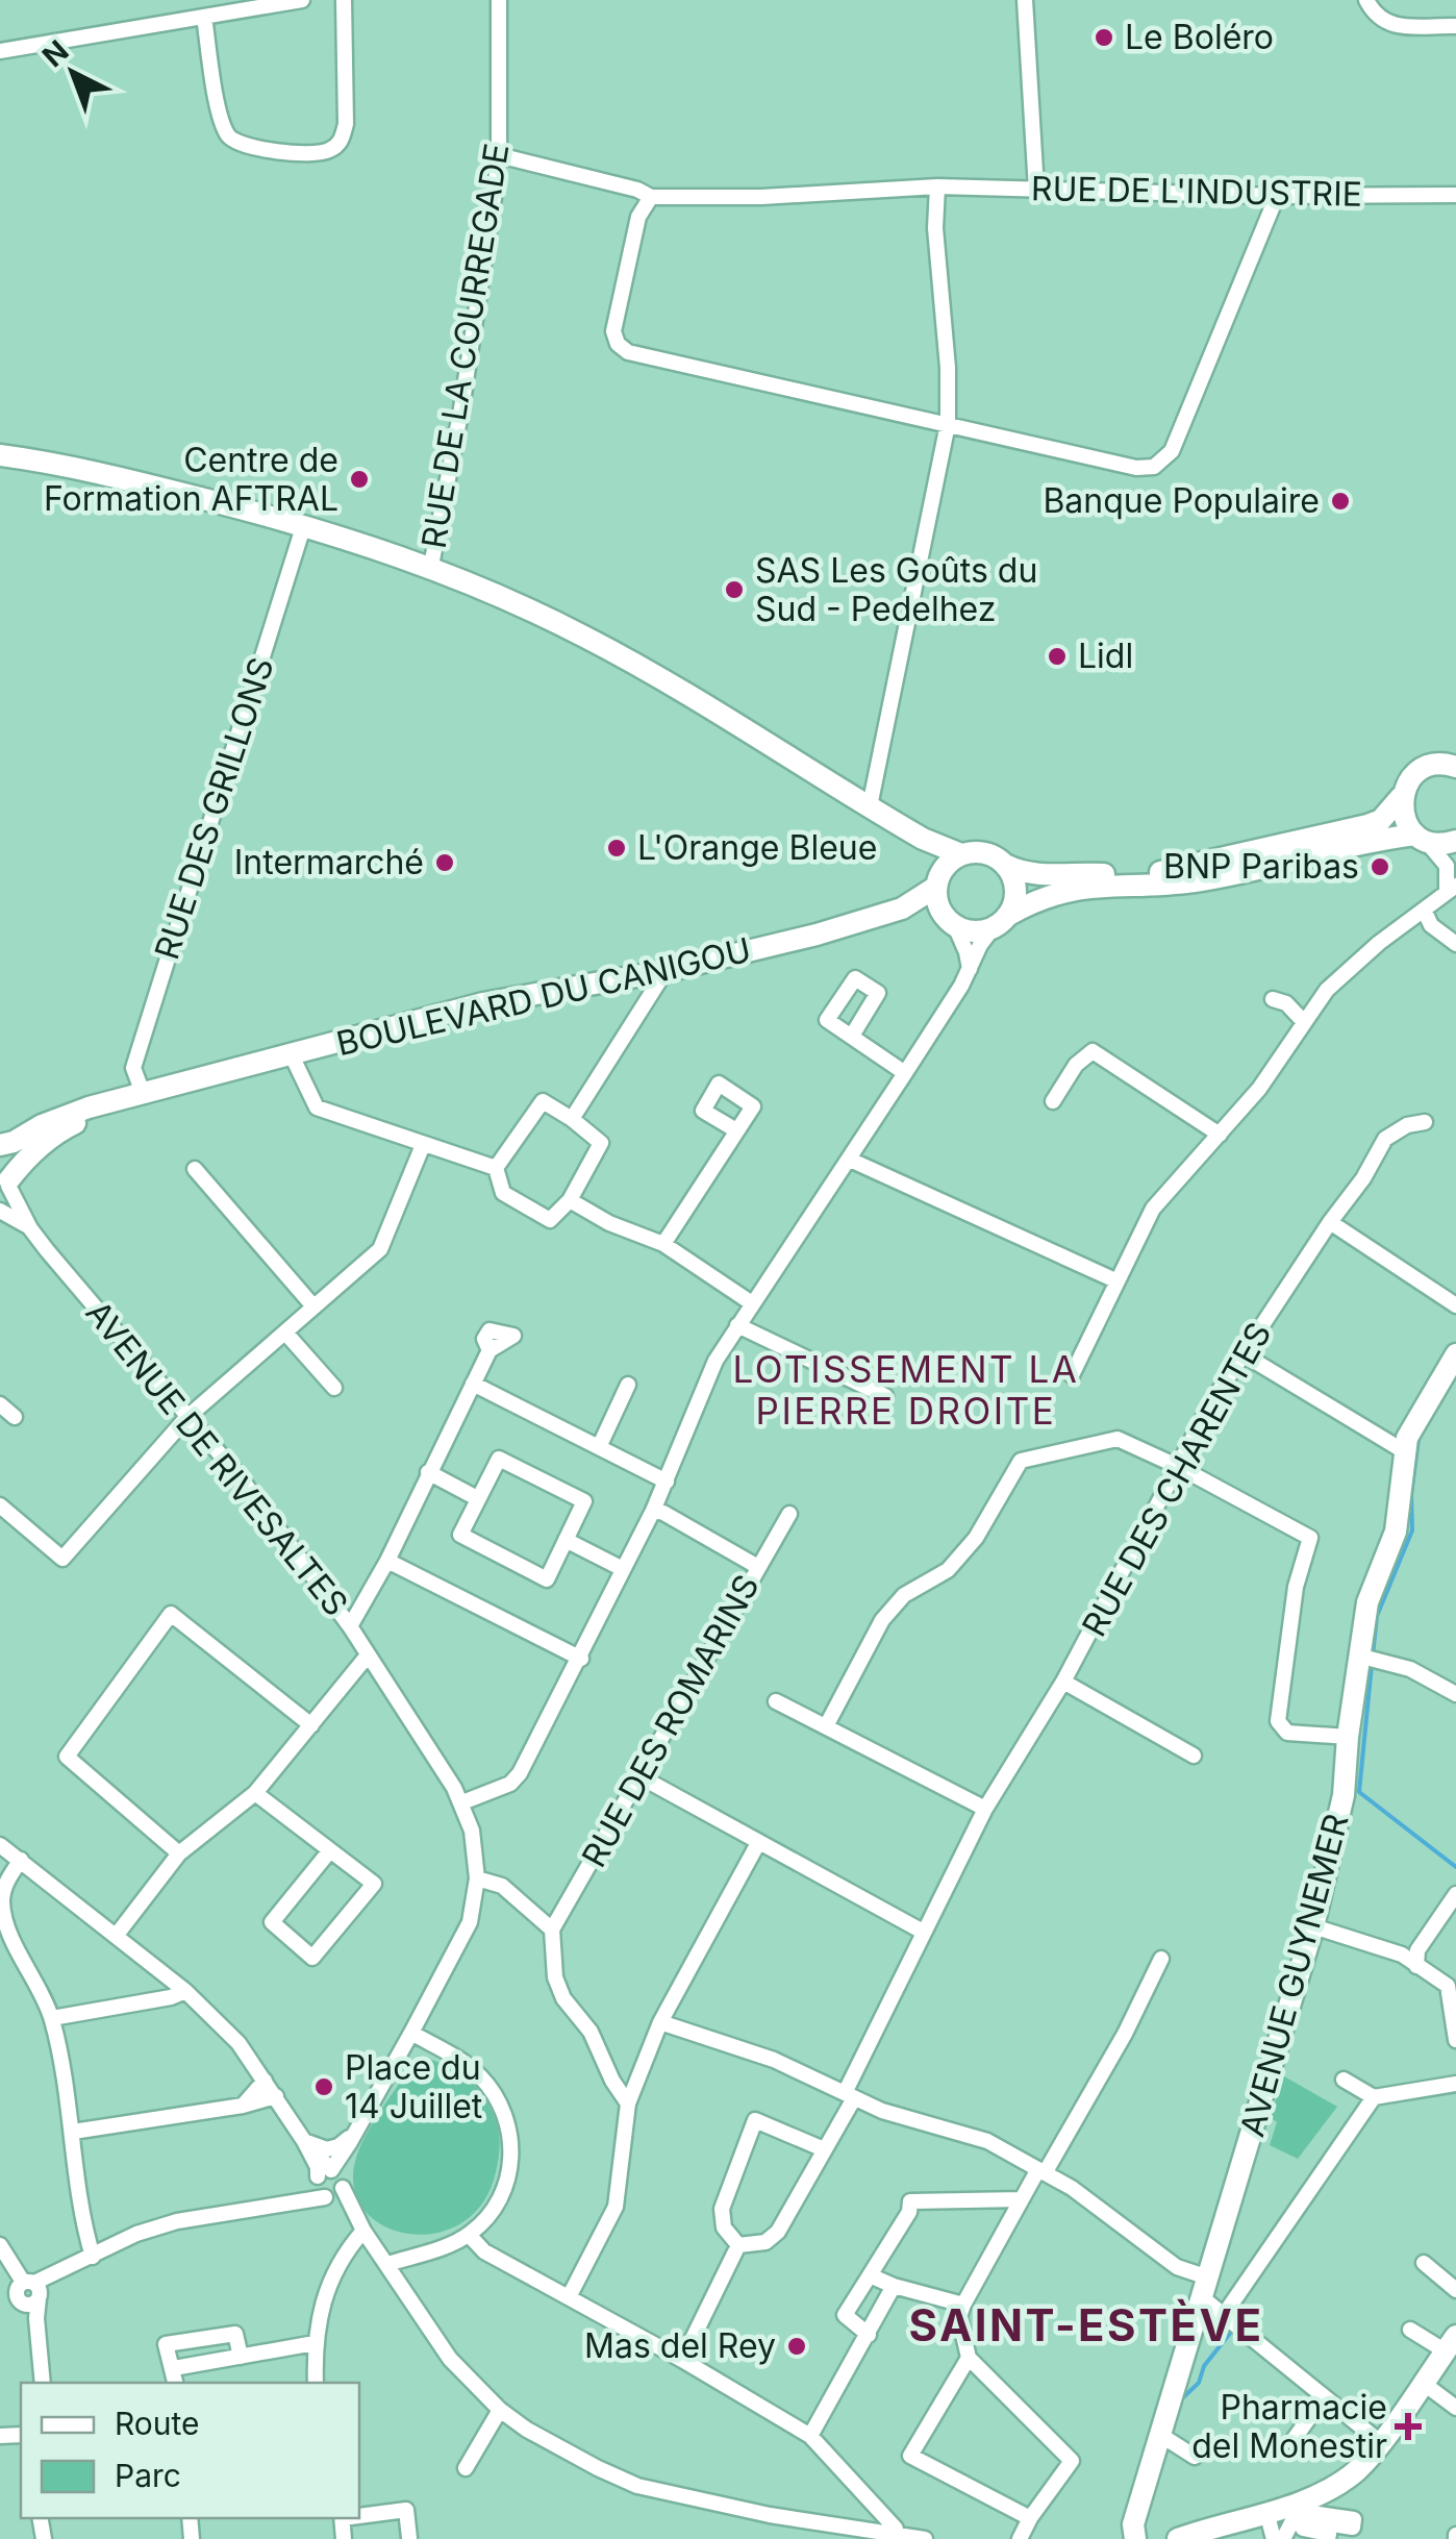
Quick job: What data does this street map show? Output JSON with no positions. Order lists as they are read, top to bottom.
{
  "streets": {
    "main road": ["BOULEVARD DU CANIGOU", "AVENUE GUYNEMER"],
    "street": [
      "RUE DE L'INDUSTRIE",
      "RUE DE LA COURREGADE",
      "RUE DES GRILLONS",
      "AVENUE DE RIVESALTES",
      "RUE DES CHARENTES",
      "RUE DES ROMARINS"
    ]
  },
  "crossings": [
    ["RUE DE L'INDUSTRIE", "RUE DE LA COURREGADE"],
    ["RUE DES GRILLONS", "BOULEVARD DU CANIGOU"],
    ["BOULEVARD DU CANIGOU", "AVENUE DE RIVESALTES"]
  ],
  "districts": ["LOTISSEMENT LA PIERRE DROITE", "SAINT-ESTÈVE"],
  "places": {
    "other": [
      "Le Boléro",
      "Centre de Formation AFTRAL",
      "Banque Populaire",
      "SAS Les Goûts du Sud - Pedelhez",
      "Lidl",
      "L'Orange Bleue",
      "Intermarché",
      "BNP Paribas",
      "Place du 14 Juillet",
      "Mas del Rey"
    ],
    "health": ["Pharmacie del Monestir"]
  },
  "legend": ["Route", "Parc"],
  "north": "top left"
}
